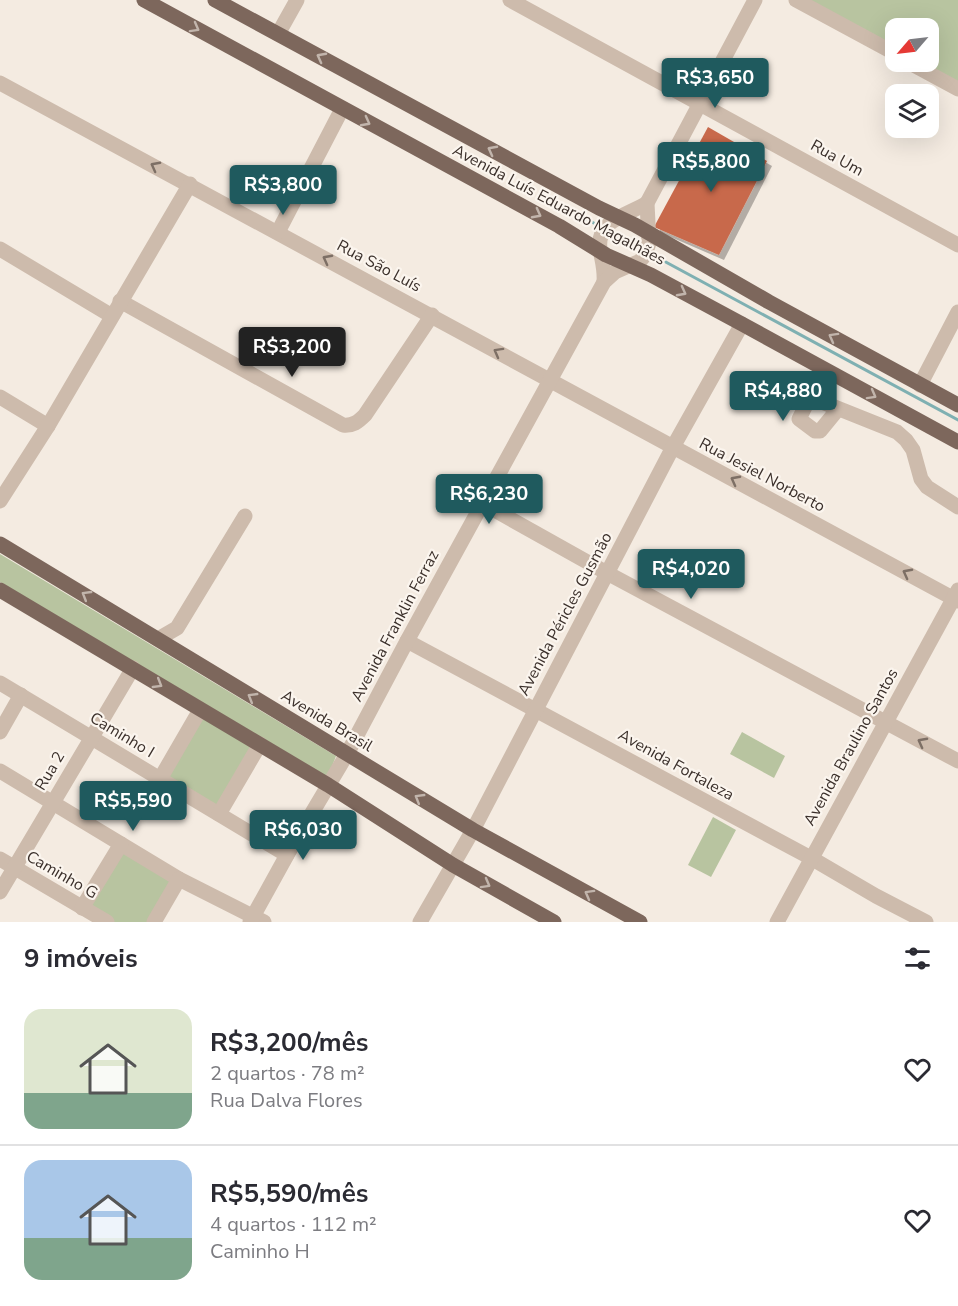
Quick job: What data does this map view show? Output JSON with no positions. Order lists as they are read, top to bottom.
{
  "streets": {
    "main road": ["Avenida Luís Eduardo Magalhães", "Avenida Brasil"],
    "street": [
      "Rua Um",
      "Rua São Luís",
      "Rua Jesiel Norberto",
      "Avenida Péricles Gusmão",
      "Avenida Franklin Ferraz",
      "Caminho I",
      "Avenida Braulino Santos",
      "Avenida Fortaleza",
      "Rua 2",
      "Caminho G"
    ]
  },
  "crossings": [
    ["Avenida Luís Eduardo Magalhães", "Avenida Péricles Gusmão"],
    ["Rua São Luís", "Rua Jesiel Norberto"],
    ["Rua São Luís", "Avenida Franklin Ferraz"],
    ["Rua Jesiel Norberto", "Avenida Péricles Gusmão"],
    ["Rua Jesiel Norberto", "Avenida Franklin Ferraz"],
    ["Rua Jesiel Norberto", "Avenida Braulino Santos"],
    ["Avenida Péricles Gusmão", "Avenida Brasil"],
    ["Avenida Péricles Gusmão", "Avenida Fortaleza"],
    ["Avenida Franklin Ferraz", "Avenida Brasil"],
    ["Avenida Franklin Ferraz", "Caminho I"],
    ["Avenida Franklin Ferraz", "Avenida Fortaleza"],
    ["Caminho I", "Rua 2"],
    ["Avenida Braulino Santos", "Avenida Fortaleza"],
    ["Rua 2", "Caminho G"]
  ],
  "one_way": ["Rua São Luís"],
  "north": "bottom left",
  "page": {
    "price": [
      "R$3,650",
      "R$5,800",
      "R$3,800",
      "R$3,200",
      "R$4,880",
      "R$6,230",
      "R$4,020",
      "R$5,590",
      "R$6,030"
    ],
    "heading": "9 imóveis",
    "list": [
      {
        "name": "R$3,200/mês",
        "note": "2 quartos · 78 m² · Rua Dalva Flores"
      },
      {
        "name": "R$5,590/mês",
        "note": "4 quartos · 112 m² · Caminho H"
      }
    ]
  }
}
